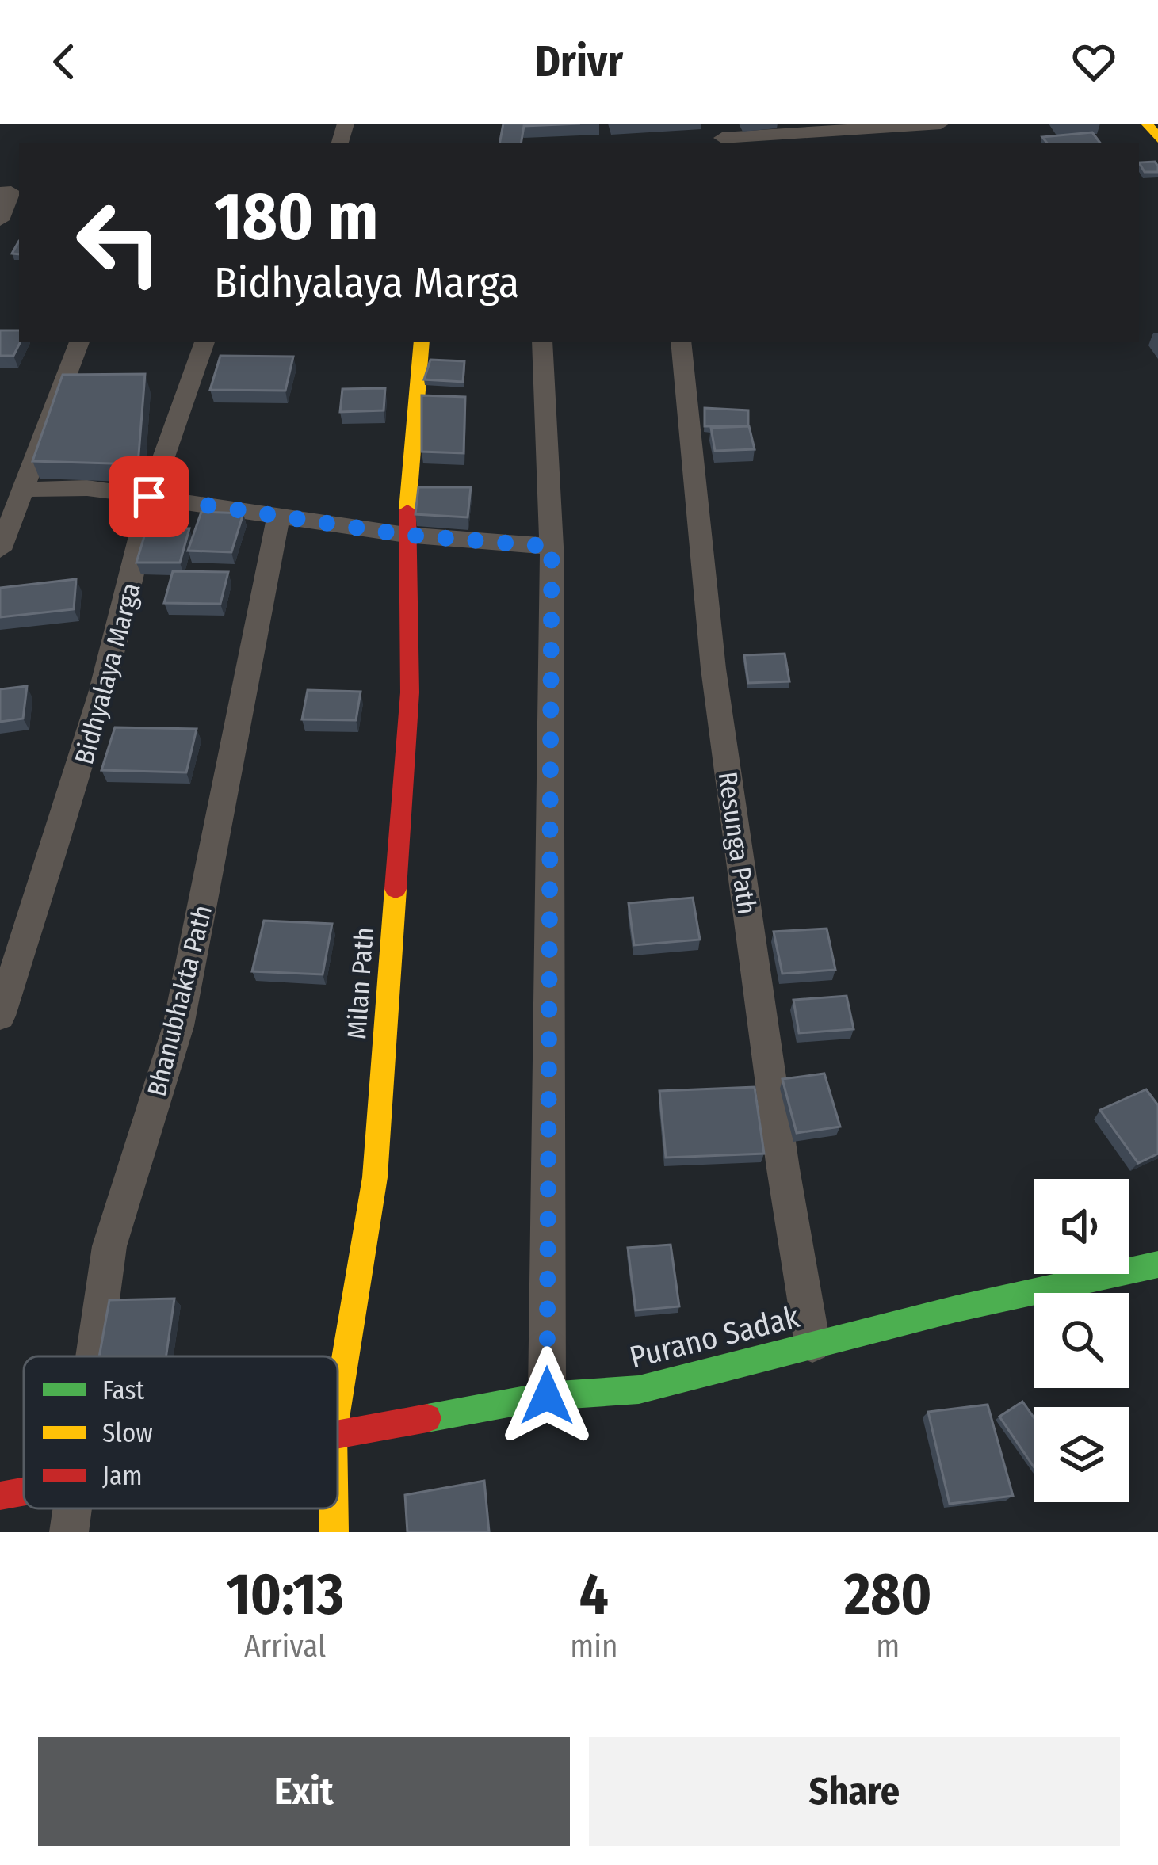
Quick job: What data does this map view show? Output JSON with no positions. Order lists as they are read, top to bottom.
{
  "streets": {
    "street": [
      "Bidhyalaya Marga",
      "Resunga Path",
      "Milan Path",
      "Bhanubhakta Path",
      "Purano Sadak"
    ]
  },
  "crossings": [
    ["Resunga Path", "Purano Sadak"]
  ],
  "legend": ["Fast", "Slow", "Jam"],
  "page": {
    "header": "Drivr",
    "turn": ["180 m", "Bidhyalaya Marga"],
    "eta": [
      "10:13",
      "Arrival",
      "4",
      "min",
      "280",
      "m"
    ],
    "buttons": ["Exit", "Share"]
  }
}
